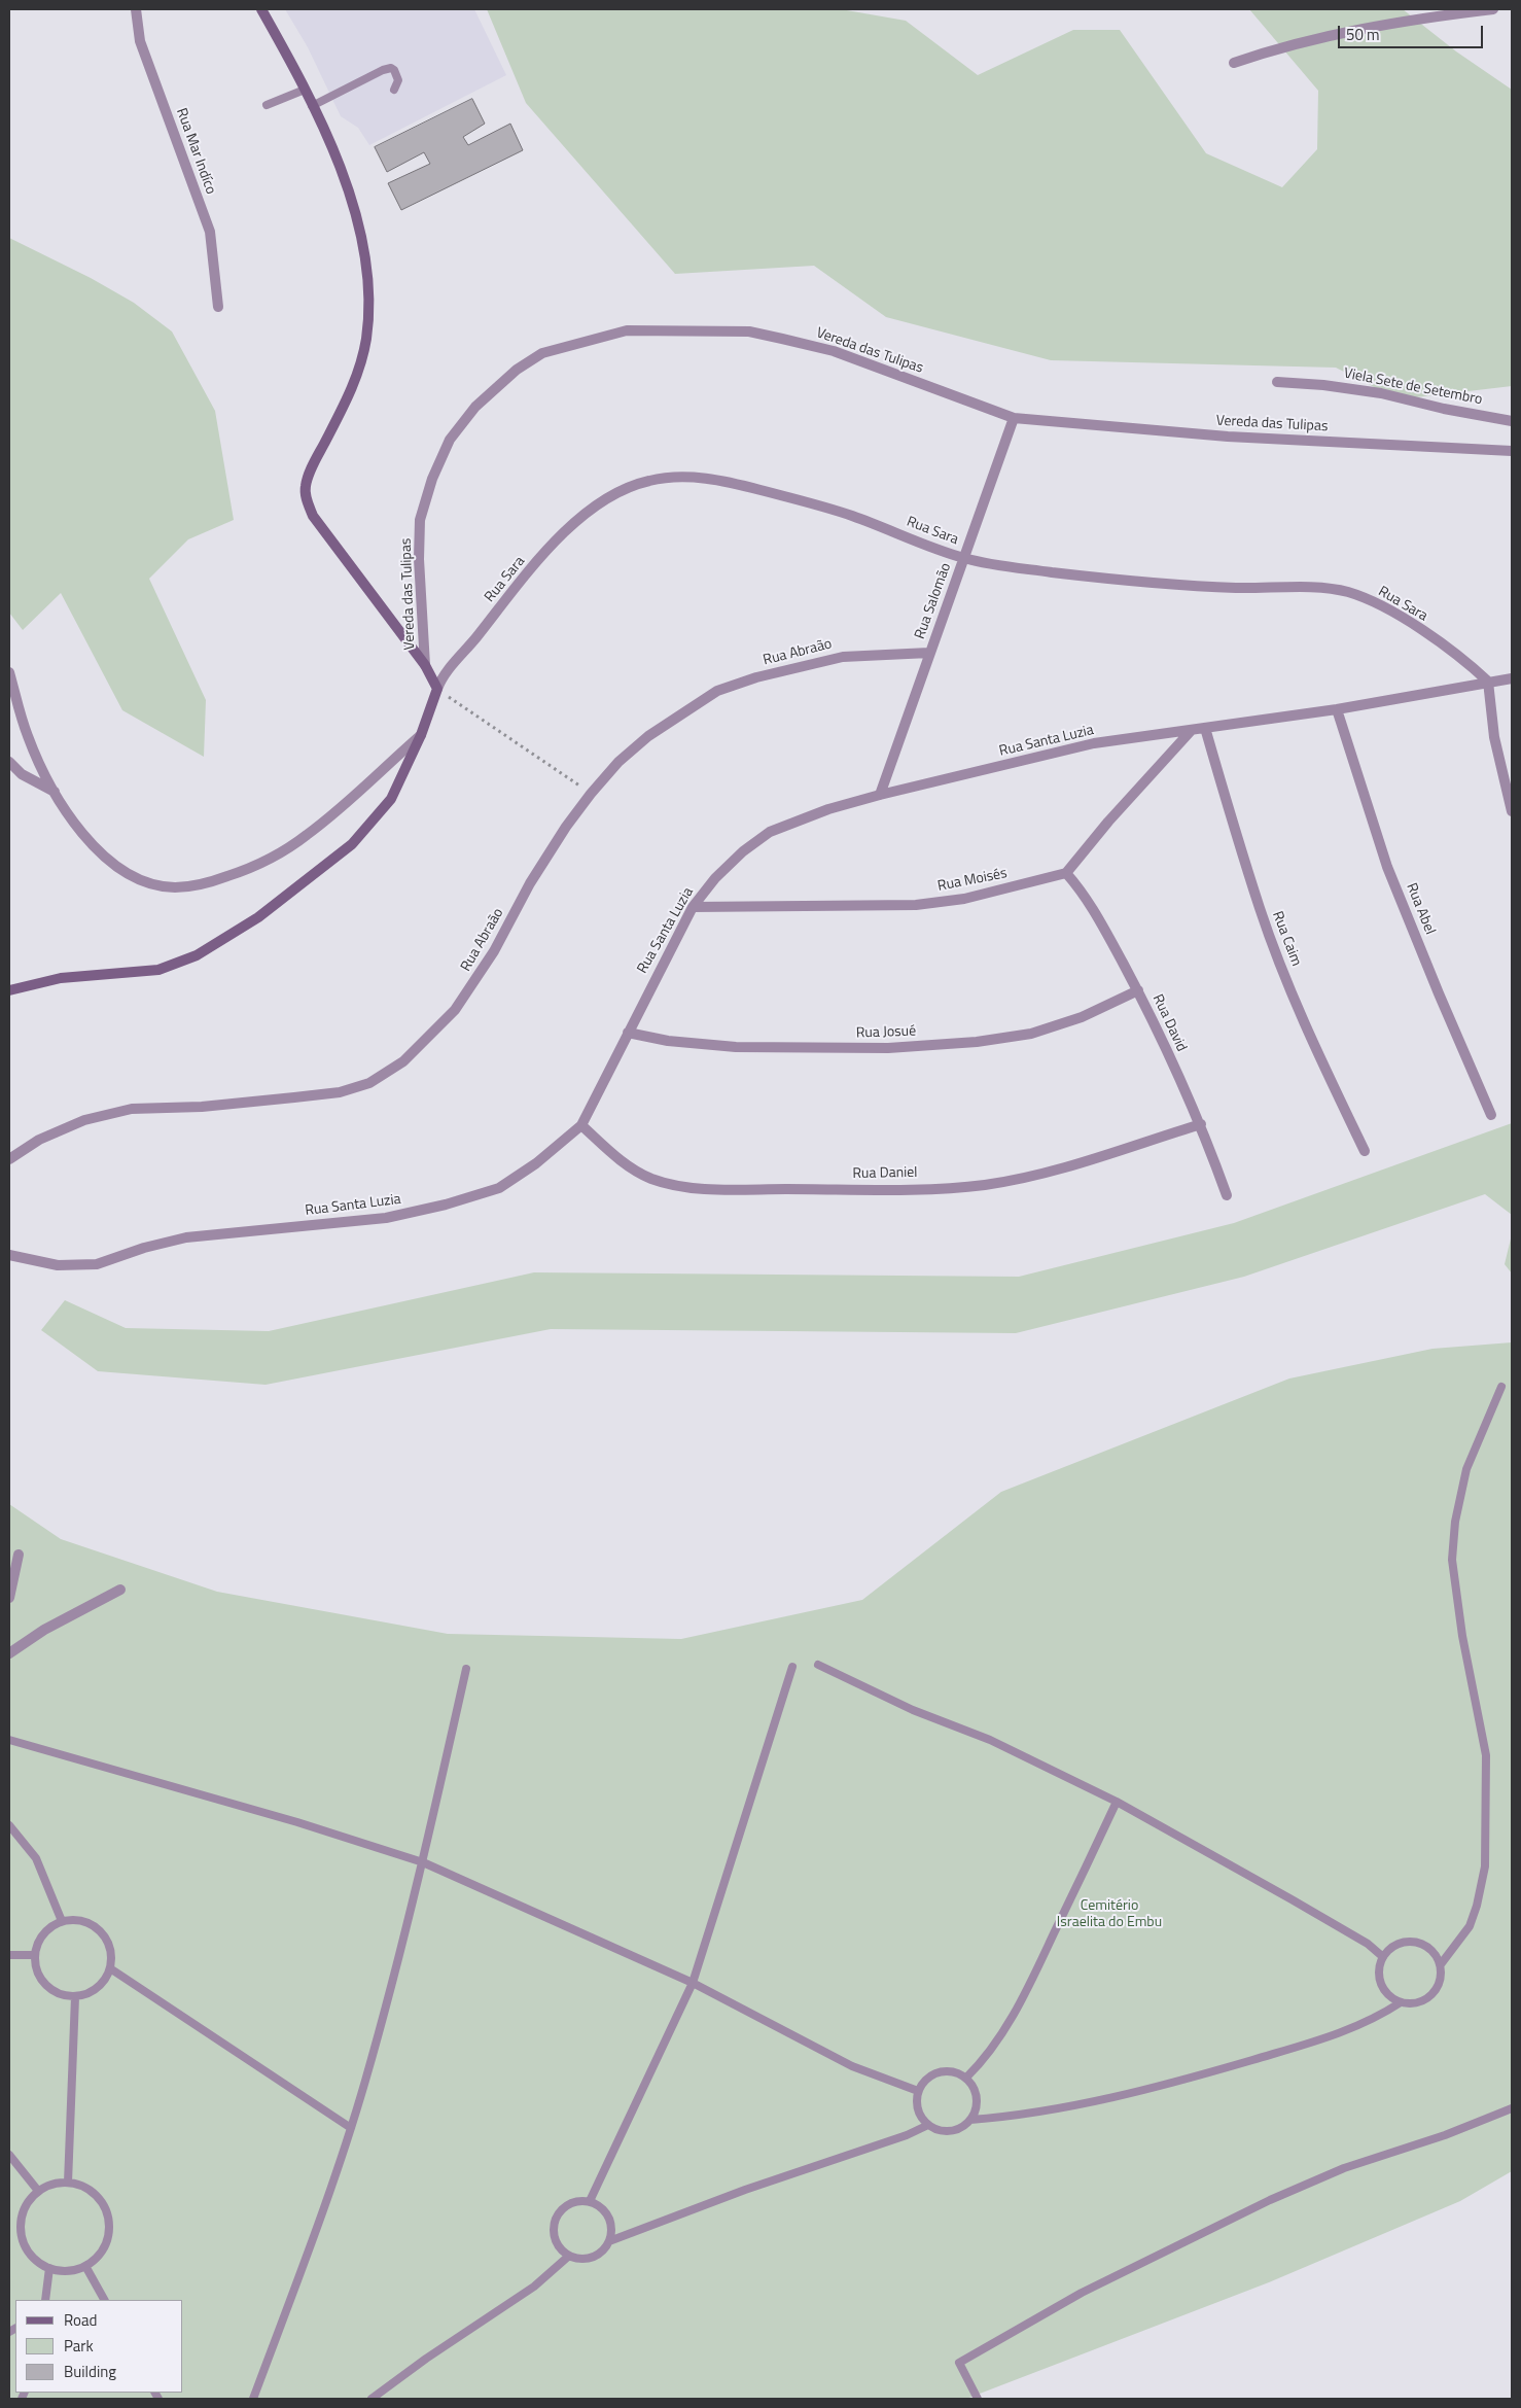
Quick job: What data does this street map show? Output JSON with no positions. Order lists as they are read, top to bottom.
{
  "streets": {
    "street": [
      "Rua Mar Indíco",
      "Vereda das Tulipas",
      "Viela Sete de Setembro",
      "Rua Sara",
      "Rua Salomão",
      "Rua Abraão",
      "Rua Santa Luzia",
      "Rua Moisés",
      "Rua Abel",
      "Rua Caim",
      "Rua David",
      "Rua Josué",
      "Rua Daniel"
    ]
  },
  "crossings": [
    ["Vereda das Tulipas", "Rua Salomão"],
    ["Rua Sara", "Rua Salomão"],
    ["Rua Sara", "Rua Santa Luzia"],
    ["Rua Salomão", "Rua Abraão"],
    ["Rua Salomão", "Rua Santa Luzia"],
    ["Rua Santa Luzia", "Rua Moisés"],
    ["Rua Santa Luzia", "Rua Abel"],
    ["Rua Santa Luzia", "Rua Caim"],
    ["Rua Santa Luzia", "Rua Josué"],
    ["Rua Santa Luzia", "Rua Daniel"],
    ["Rua Moisés", "Rua David"],
    ["Rua David", "Rua Josué"],
    ["Rua David", "Rua Daniel"]
  ],
  "parks": ["Cemitério Israelita do Embu"],
  "legend": ["Road", "Park", "Building"],
  "scale_bar": "50 m"
}
